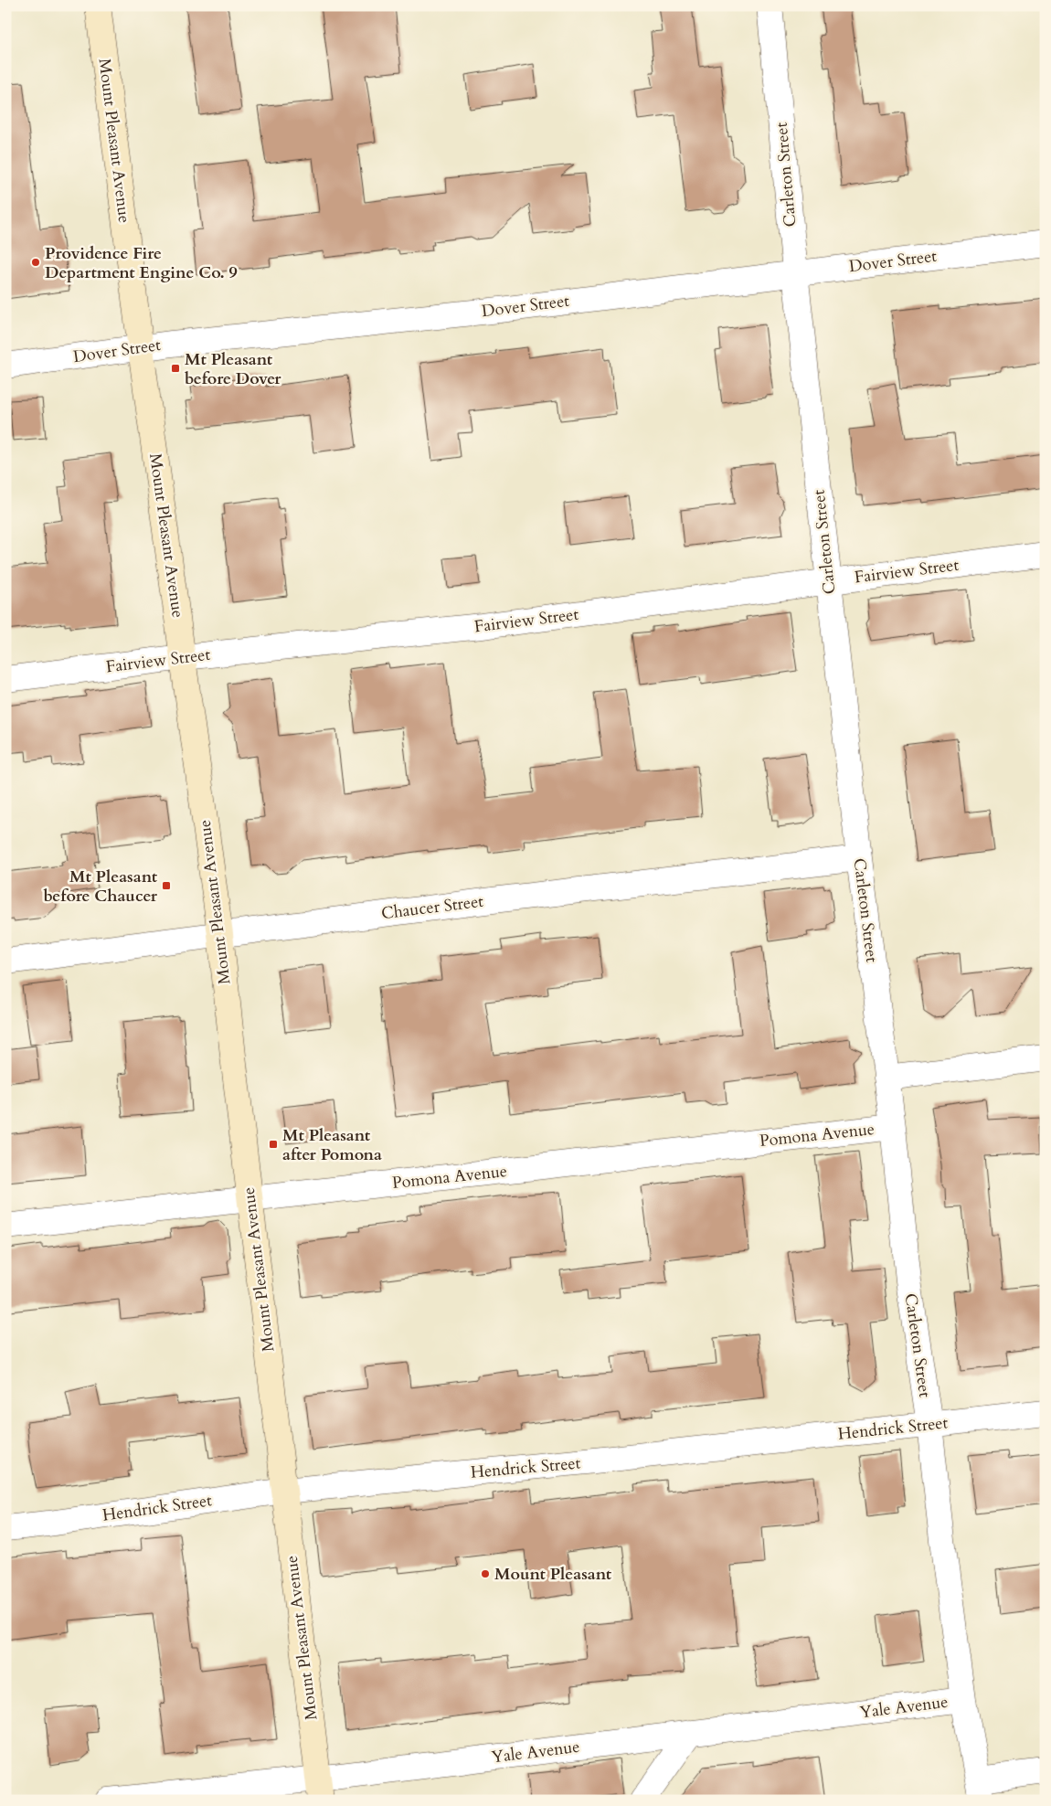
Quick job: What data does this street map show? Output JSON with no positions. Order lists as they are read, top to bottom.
{
  "streets": {
    "main road": ["Mount Pleasant Avenue"],
    "street": [
      "Carleton Street",
      "Dover Street",
      "Fairview Street",
      "Chaucer Street",
      "Pomona Avenue",
      "Hendrick Street",
      "Yale Avenue"
    ]
  },
  "crossings": [
    ["Mount Pleasant Avenue", "Dover Street"],
    ["Mount Pleasant Avenue", "Fairview Street"],
    ["Mount Pleasant Avenue", "Chaucer Street"],
    ["Mount Pleasant Avenue", "Pomona Avenue"],
    ["Mount Pleasant Avenue", "Hendrick Street"],
    ["Mount Pleasant Avenue", "Yale Avenue"],
    ["Carleton Street", "Dover Street"],
    ["Carleton Street", "Fairview Street"],
    ["Carleton Street", "Chaucer Street"],
    ["Carleton Street", "Pomona Avenue"],
    ["Carleton Street", "Hendrick Street"],
    ["Carleton Street", "Yale Avenue"]
  ],
  "places": {
    "other": ["Providence Fire Department Engine Co. 9", "Mount Pleasant"],
    "transit": ["Mt Pleasant before Dover", "Mt Pleasant before Chaucer", "Mt Pleasant after Pomona"]
  }
}
